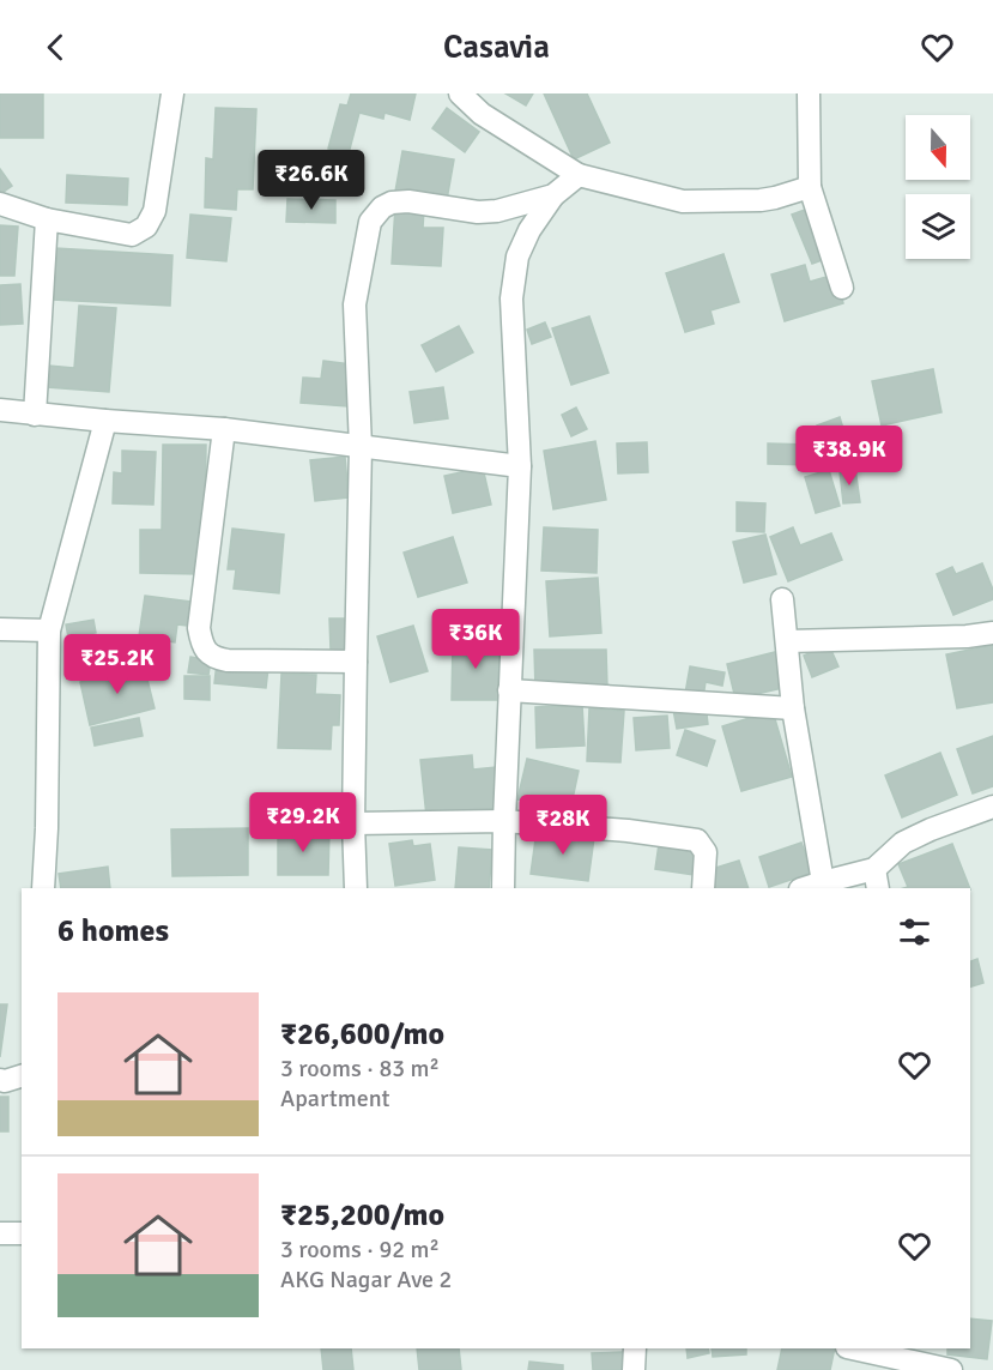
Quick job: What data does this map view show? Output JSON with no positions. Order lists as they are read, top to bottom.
{
  "north": "bottom",
  "page": {
    "header": "Casavia",
    "price": [
      "₹26.6K",
      "₹38.9K",
      "₹36K",
      "₹25.2K",
      "₹29.2K",
      "₹28K"
    ],
    "heading": "6 homes",
    "list": [
      {
        "name": "₹26,600/mo",
        "note": "3 rooms · 83 m² · Apartment"
      },
      {
        "name": "₹25,200/mo",
        "note": "3 rooms · 92 m² · AKG Nagar Ave 2"
      }
    ]
  }
}
